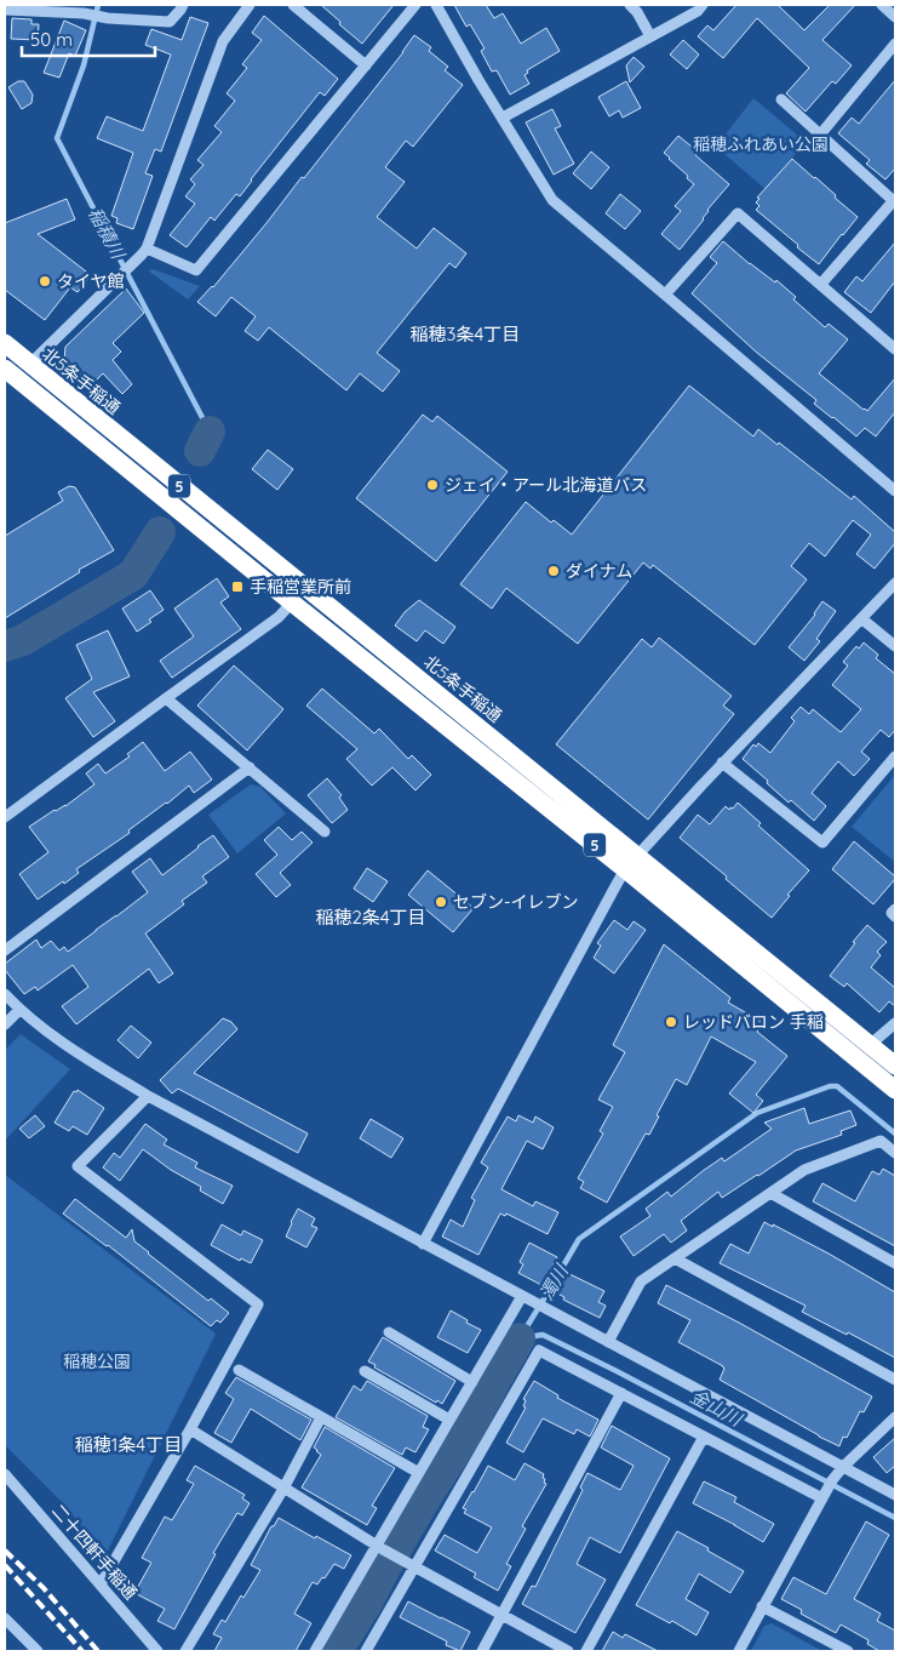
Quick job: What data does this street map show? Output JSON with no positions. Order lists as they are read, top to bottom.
{
  "streets": {
    "highway": ["北5条手稲通", "5"],
    "street": ["二十四軒手稲通"]
  },
  "districts": ["稲穂3条4丁目", "稲穂2条4丁目", "稲穂1条4丁目"],
  "water": ["稲積川", "濁川", "金山川"],
  "parks": ["稲穂ふれあい公園", "稲穂公園"],
  "places": {
    "other": [
      "タイヤ館",
      "ジェイ・アール北海道バス",
      "ダイナム",
      "セブン-イレブン",
      "レッドバロン 手稲"
    ],
    "transit": ["手稲営業所前"]
  },
  "scale_bar": "50 m"
}
